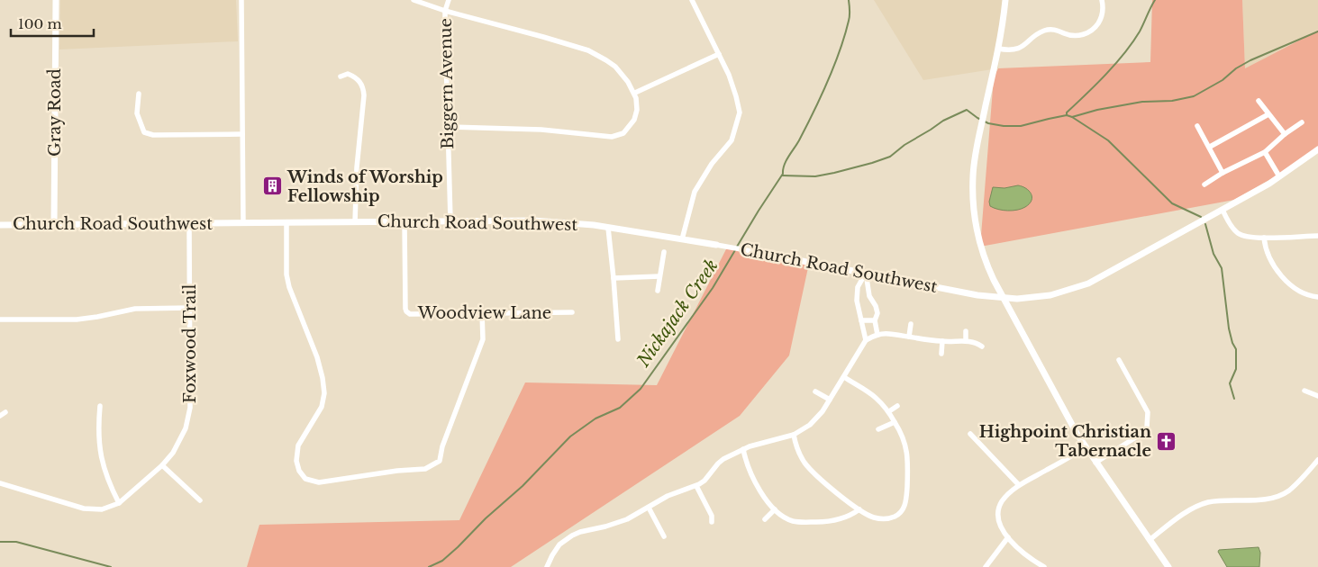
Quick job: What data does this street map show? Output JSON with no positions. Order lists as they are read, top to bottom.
{
  "streets": {
    "street": [
      "Biggern Avenue",
      "Gray Road",
      "Church Road Southwest",
      "Woodview Lane",
      "Foxwood Trail"
    ]
  },
  "crossings": [
    ["Biggern Avenue", "Church Road Southwest"],
    ["Gray Road", "Church Road Southwest"],
    ["Church Road Southwest", "Woodview Lane"],
    ["Church Road Southwest", "Foxwood Trail"]
  ],
  "water": ["Nickajack Creek"],
  "places": {
    "building": ["Winds of Worship Fellowship"],
    "church": ["Highpoint Christian Tabernacle"]
  },
  "scale_bar": "100 m"
}
